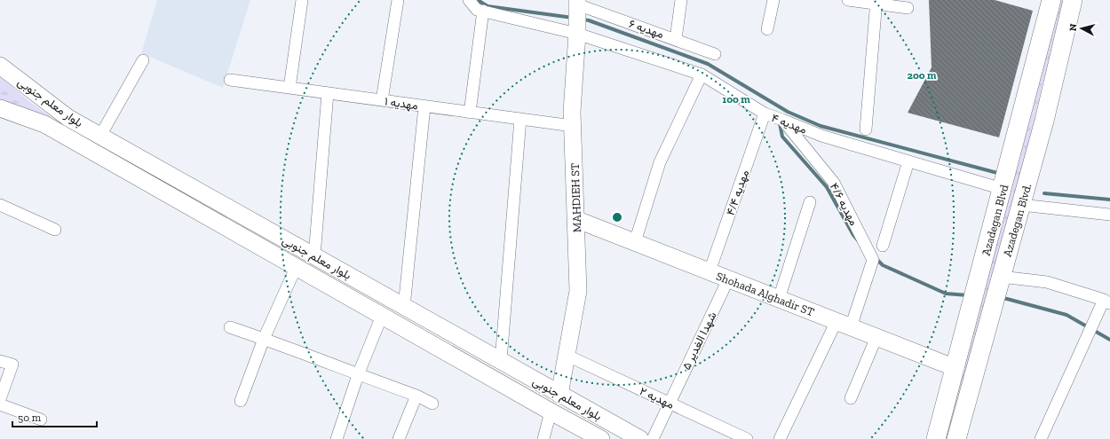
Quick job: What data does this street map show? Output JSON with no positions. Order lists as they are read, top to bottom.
{
  "streets": {
    "main road": [
      "بلوار معلم جنوبی",
      "MAHDIEH ST",
      "َAzadegan Blvd",
      "Azadegan Blvd.",
      "Shohada Alghadir ST"
    ],
    "street": [
      "مهدیه ۶",
      "مهدیه ۱",
      "مهدیه ۴",
      "مهدیه ۴/۴",
      "مهدیه ۴/۶",
      "شهدا الغدیر ۵",
      "مهدیه ۲"
    ]
  },
  "crossings": [
    ["مهدیه ۶", "MAHDIEH ST"],
    ["بلوار معلم جنوبی", "MAHDIEH ST"],
    ["مهدیه ۱", "MAHDIEH ST"],
    ["مهدیه ۴", "مهدیه ۴/۴"],
    ["مهدیه ۴", "MAHDIEH ST"],
    ["مهدیه ۴", "مهدیه ۴/۶"],
    ["مهدیه ۴", "َAzadegan Blvd"],
    ["مهدیه ۴/۴", "Shohada Alghadir ST"],
    ["MAHDIEH ST", "Shohada Alghadir ST"],
    ["MAHDIEH ST", "مهدیه ۲"],
    ["مهدیه ۴/۶", "Shohada Alghadir ST"],
    ["َAzadegan Blvd", "Shohada Alghadir ST"],
    ["Shohada Alghadir ST", "شهدا الغدیر ۵"],
    ["شهدا الغدیر ۵", "مهدیه ۲"]
  ],
  "scale_bar": "50 m",
  "north": "left",
  "rings": ["200 m", "100 m"]
}
